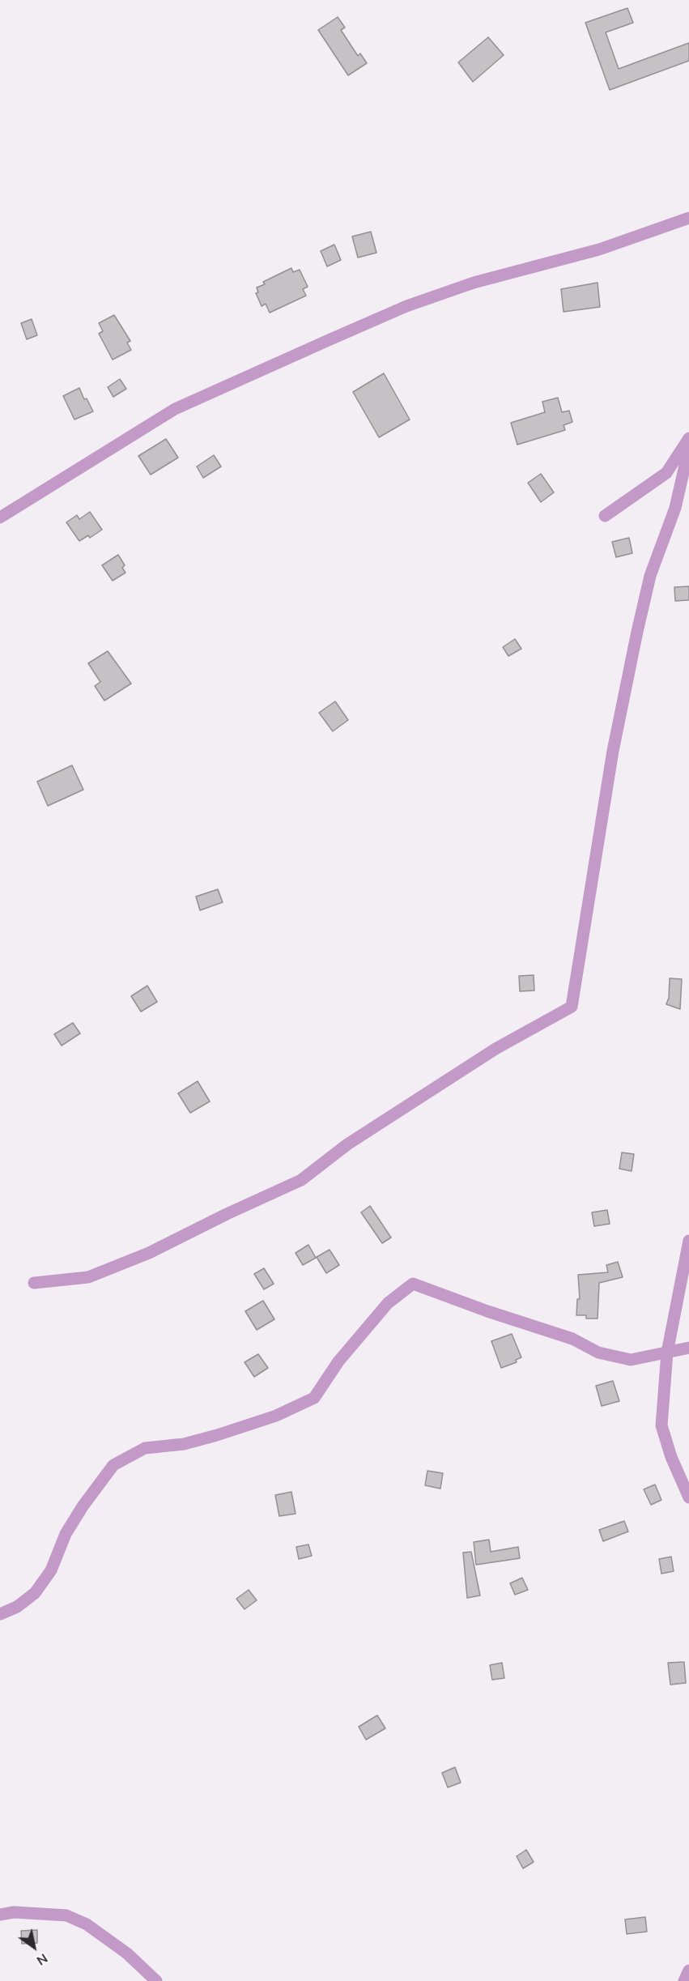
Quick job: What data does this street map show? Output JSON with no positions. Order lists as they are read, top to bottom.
{
  "north": "bottom right"
}
